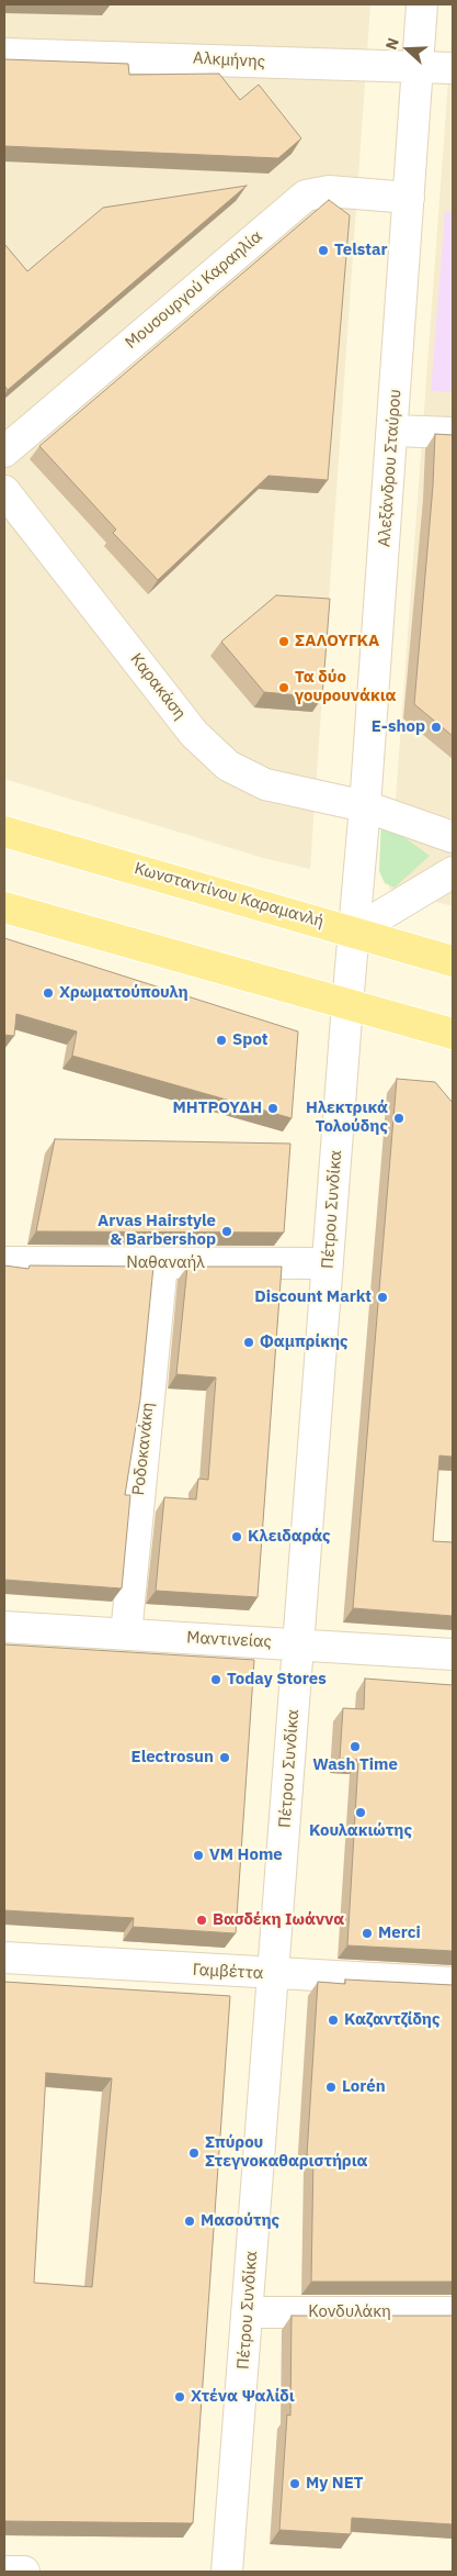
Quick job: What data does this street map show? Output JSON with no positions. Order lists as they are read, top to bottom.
{
  "streets": {
    "main road": ["Κωνσταντίνου Καραμανλή"],
    "street": [
      "Αλκμήνης",
      "Μουσουργού Καραηλία",
      "Αλεξάνδρου Σταύρου",
      "Καρακάση",
      "Πέτρου Συνδίκα",
      "Ναθαναήλ",
      "Ροδοκανάκη",
      "Μαντινείας",
      "Γαμβέττα",
      "Κονδυλάκη"
    ]
  },
  "crossings": [
    ["Αλκμήνης", "Αλεξάνδρου Σταύρου"],
    ["Μουσουργού Καραηλία", "Αλεξάνδρου Σταύρου"],
    ["Αλεξάνδρου Σταύρου", "Καρακάση"],
    ["Αλεξάνδρου Σταύρου", "Κωνσταντίνου Καραμανλή"],
    ["Αλεξάνδρου Σταύρου", "Πέτρου Συνδίκα"],
    ["Κωνσταντίνου Καραμανλή", "Πέτρου Συνδίκα"],
    ["Πέτρου Συνδίκα", "Ναθαναήλ"],
    ["Πέτρου Συνδίκα", "Μαντινείας"],
    ["Πέτρου Συνδίκα", "Γαμβέττα"],
    ["Πέτρου Συνδίκα", "Κονδυλάκη"],
    ["Ναθαναήλ", "Ροδοκανάκη"],
    ["Ροδοκανάκη", "Μαντινείας"]
  ],
  "places": [
    "Telstar",
    "ΣΑΛΟΥΓΚΑ",
    "Τα δύο γουρουνάκια",
    "E-shop",
    "Χρωματούπουλη",
    "Spot",
    "ΜΗΤΡΟΥΔΗ",
    "Ηλεκτρικά Τολούδης",
    "Arvas Hairstyle & Barbershop",
    "Discount Markt",
    "Φαμπρίκης",
    "Κλειδαράς",
    "Today Stores",
    "Wash Time",
    "Electrosun",
    "Κουλακιώτης",
    "VM Home",
    "Βασδέκη Ιωάννα",
    "Merci",
    "Καζαντζίδης",
    "Lorén",
    "Σπύρου Στεγνοκαθαριστήρια",
    "Μασούτης",
    "Χτένα Ψαλίδι",
    "My NET"
  ],
  "north": "left"
}
